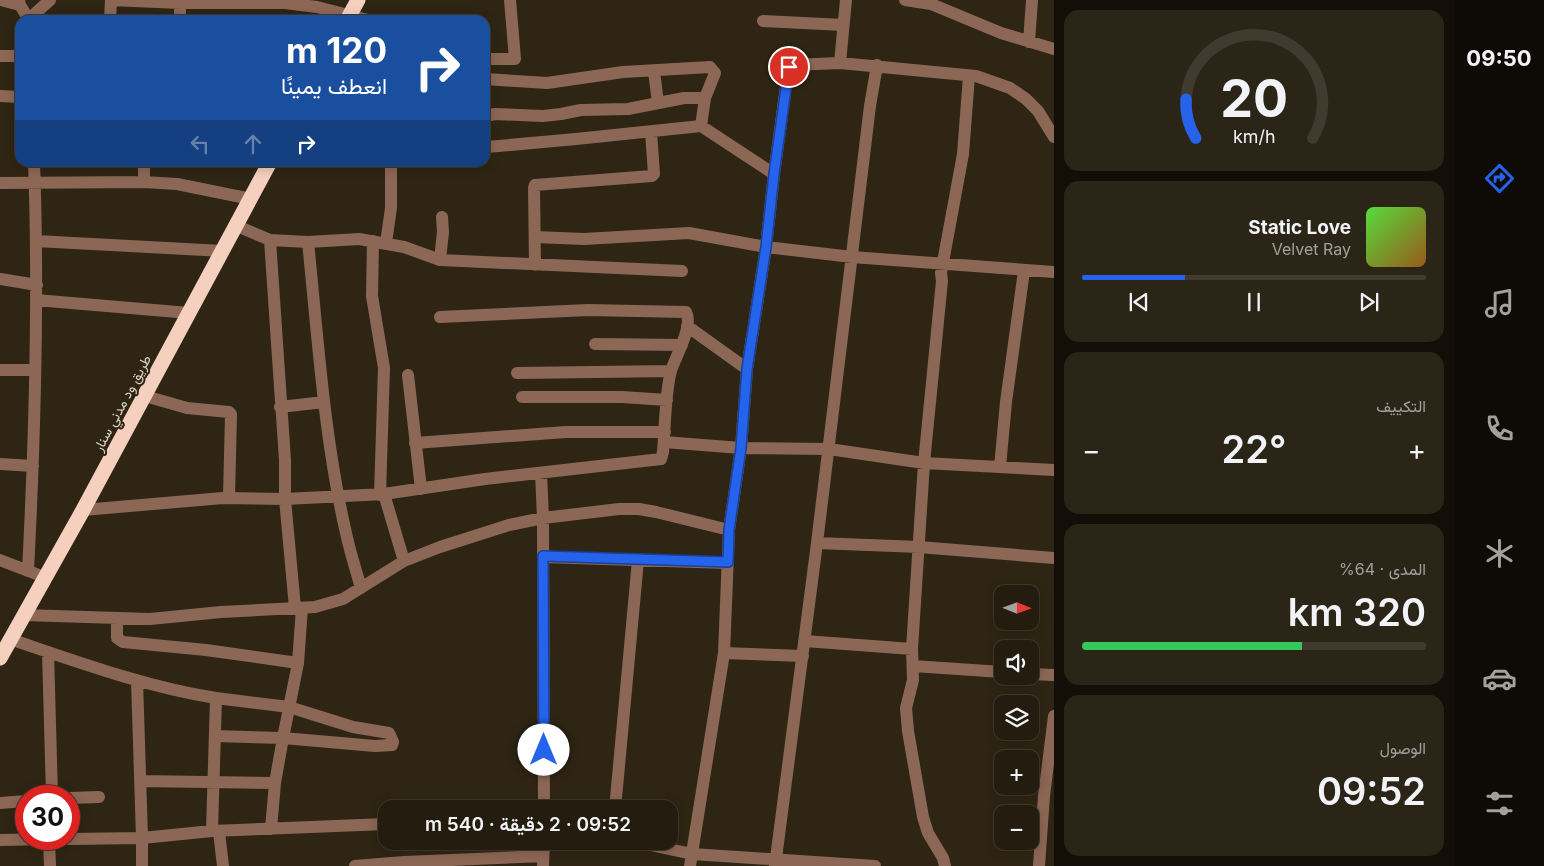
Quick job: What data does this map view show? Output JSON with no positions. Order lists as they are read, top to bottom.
{
  "streets": {
    "highway": ["طريق ود مدني سنار"]
  },
  "north": "right",
  "page": {
    "tabs": "09:50",
    "turn": ["120 m", "انعطف يمينًا"],
    "song": ["Static Love", "Velvet Ray"],
    "tile": [
      "التكييف",
      ["المدى · 64%", "320 km"],
      ["الوصول", "09:52"]
    ],
    "heat": ["−", "22°", "+"],
    "map_buttons": ["+", "−"],
    "limit": "30",
    "trip": "09:52 · 2 دقيقة · 540 m",
    "gauge": ["20", "km/h"]
  }
}
